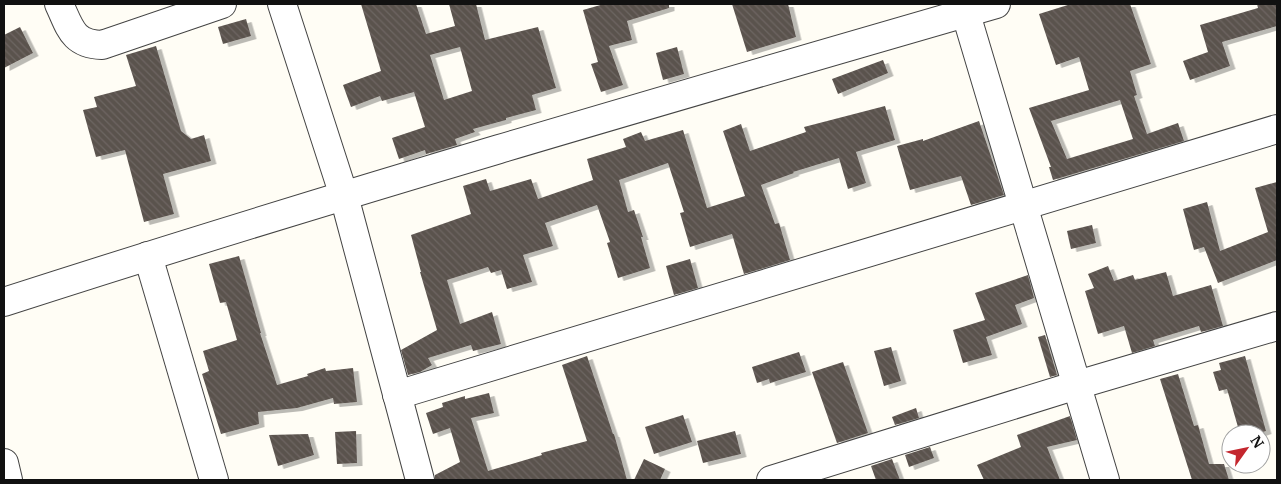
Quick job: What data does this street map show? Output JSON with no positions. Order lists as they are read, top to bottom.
{
  "north": "top right"
}
